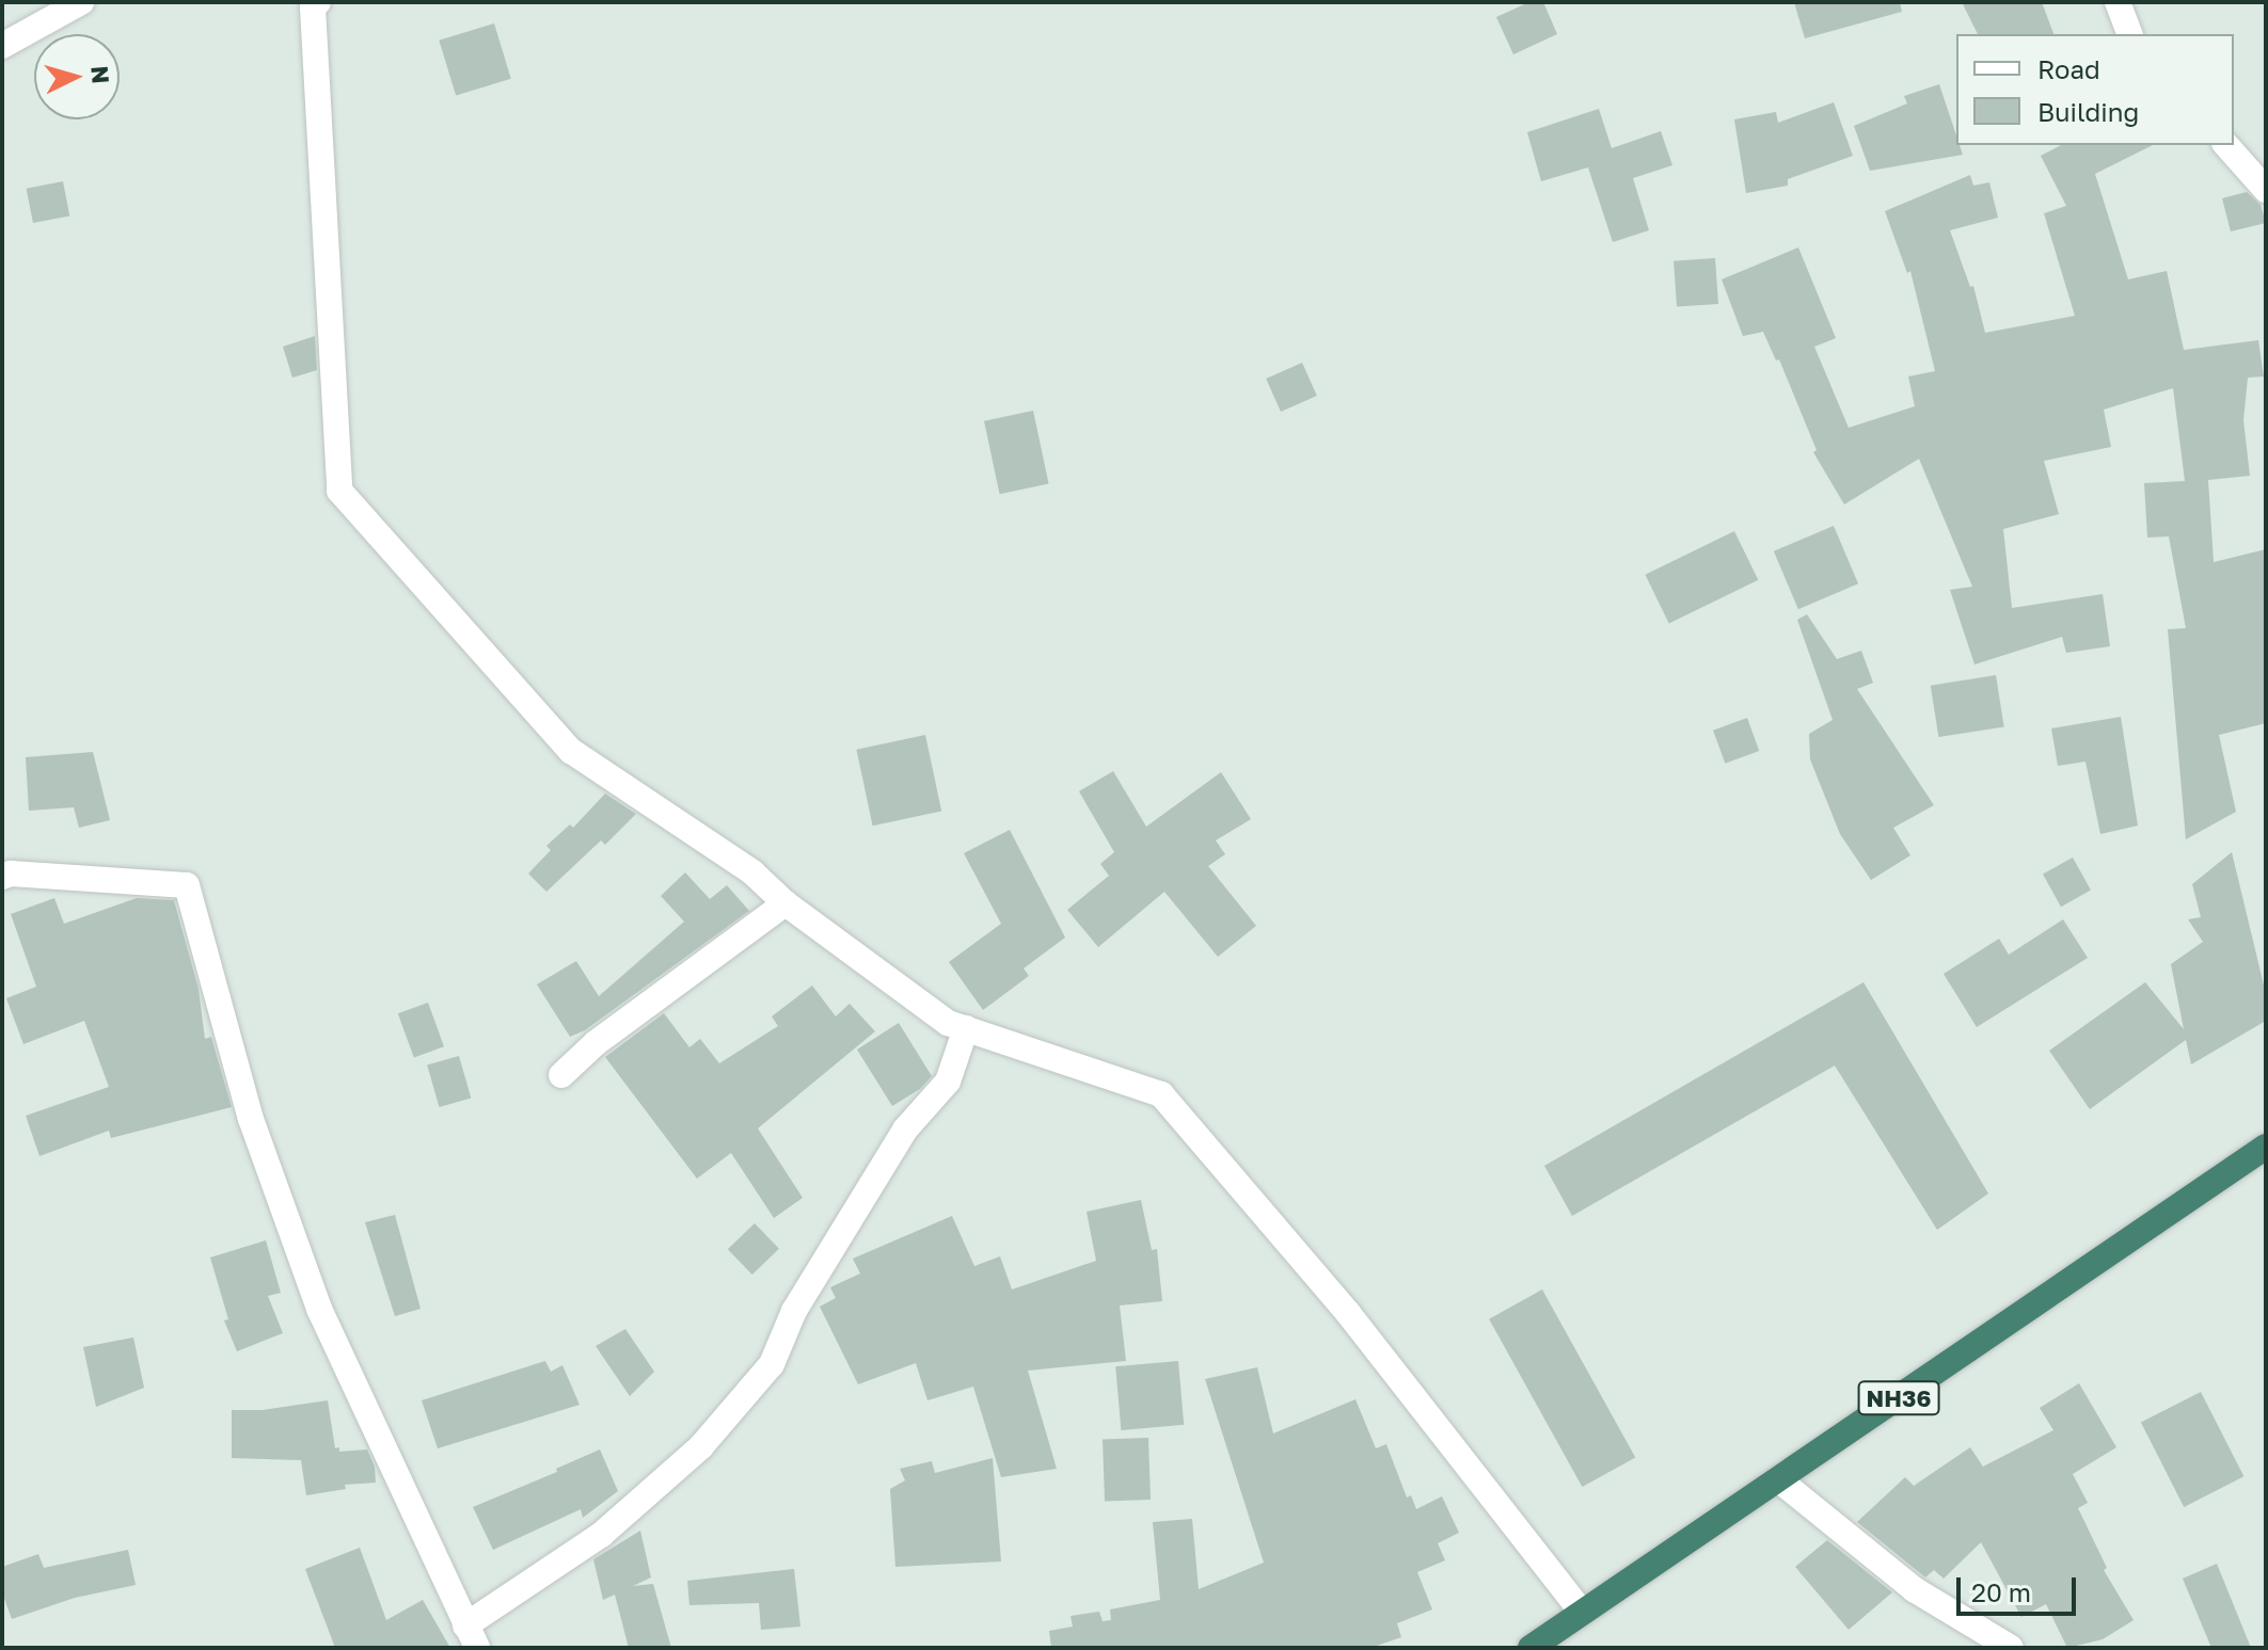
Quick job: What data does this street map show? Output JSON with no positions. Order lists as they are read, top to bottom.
{
  "streets": {
    "highway": ["NH36"]
  },
  "legend": ["Road", "Building"],
  "scale_bar": "20 m",
  "north": "right"
}
